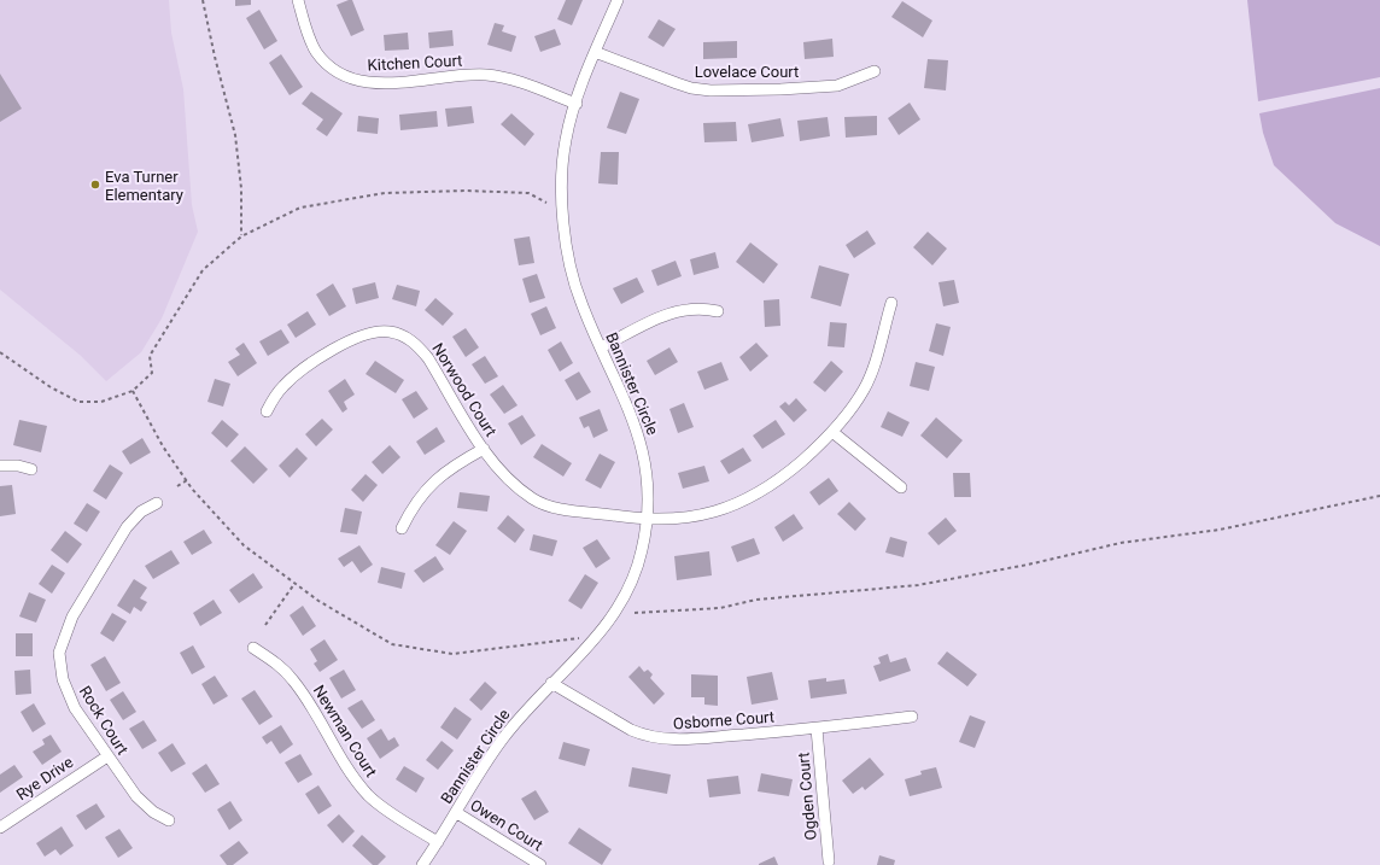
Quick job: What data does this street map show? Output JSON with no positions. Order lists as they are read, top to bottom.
{
  "streets": {
    "street": [
      "Kitchen Court",
      "Lovelace Court",
      "Bannister Circle",
      "Norwood Court",
      "Rock Court",
      "Osborne Court",
      "Newman Court",
      "Rye Drive",
      "Ogden Court",
      "Owen Court"
    ]
  },
  "crossings": [
    ["Kitchen Court", "Bannister Circle"],
    ["Lovelace Court", "Bannister Circle"],
    ["Bannister Circle", "Norwood Court"],
    ["Bannister Circle", "Osborne Court"],
    ["Bannister Circle", "Newman Court"],
    ["Bannister Circle", "Owen Court"],
    ["Rock Court", "Rye Drive"],
    ["Osborne Court", "Ogden Court"]
  ],
  "places": ["Eva Turner Elementary"]
}
